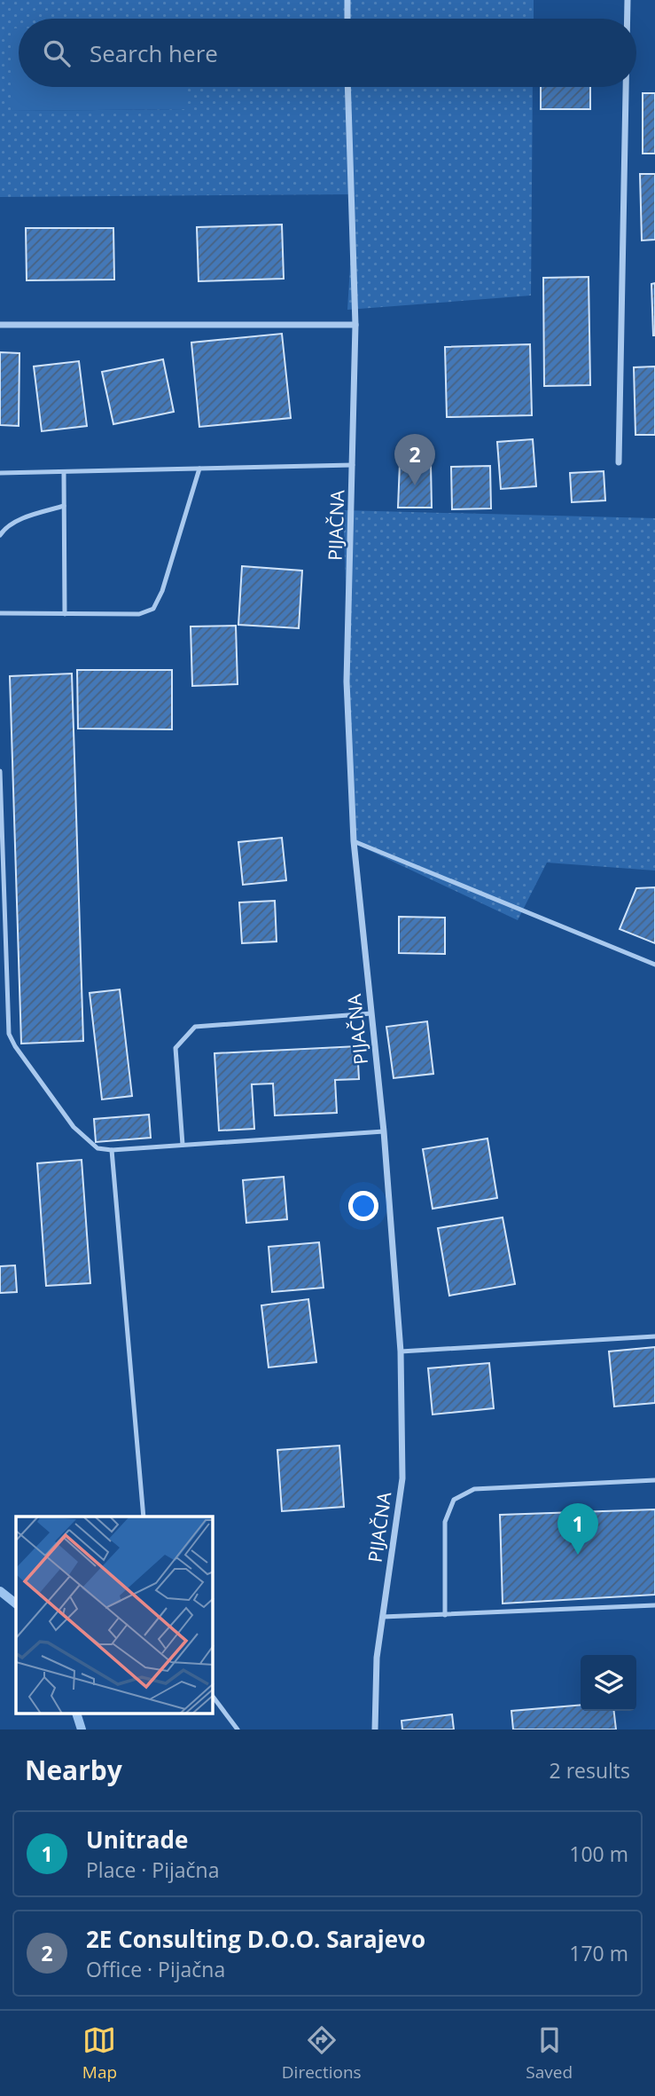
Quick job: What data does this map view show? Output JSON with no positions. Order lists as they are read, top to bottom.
{
  "streets": {
    "street": ["PIJAČNA"]
  },
  "page": {
    "search": "Search here",
    "pins": ["2", "1"],
    "heading": ["Nearby", "2 results"],
    "list": [
      {
        "mark": "1",
        "name": "Unitrade",
        "note": "Place · Pijačna",
        "value": "100 m"
      },
      {
        "mark": "2",
        "name": "2E Consulting D.O.O. Sarajevo",
        "note": "Office · Pijačna",
        "value": "170 m"
      }
    ],
    "nav": ["Map", "Directions", "Saved"]
  }
}
